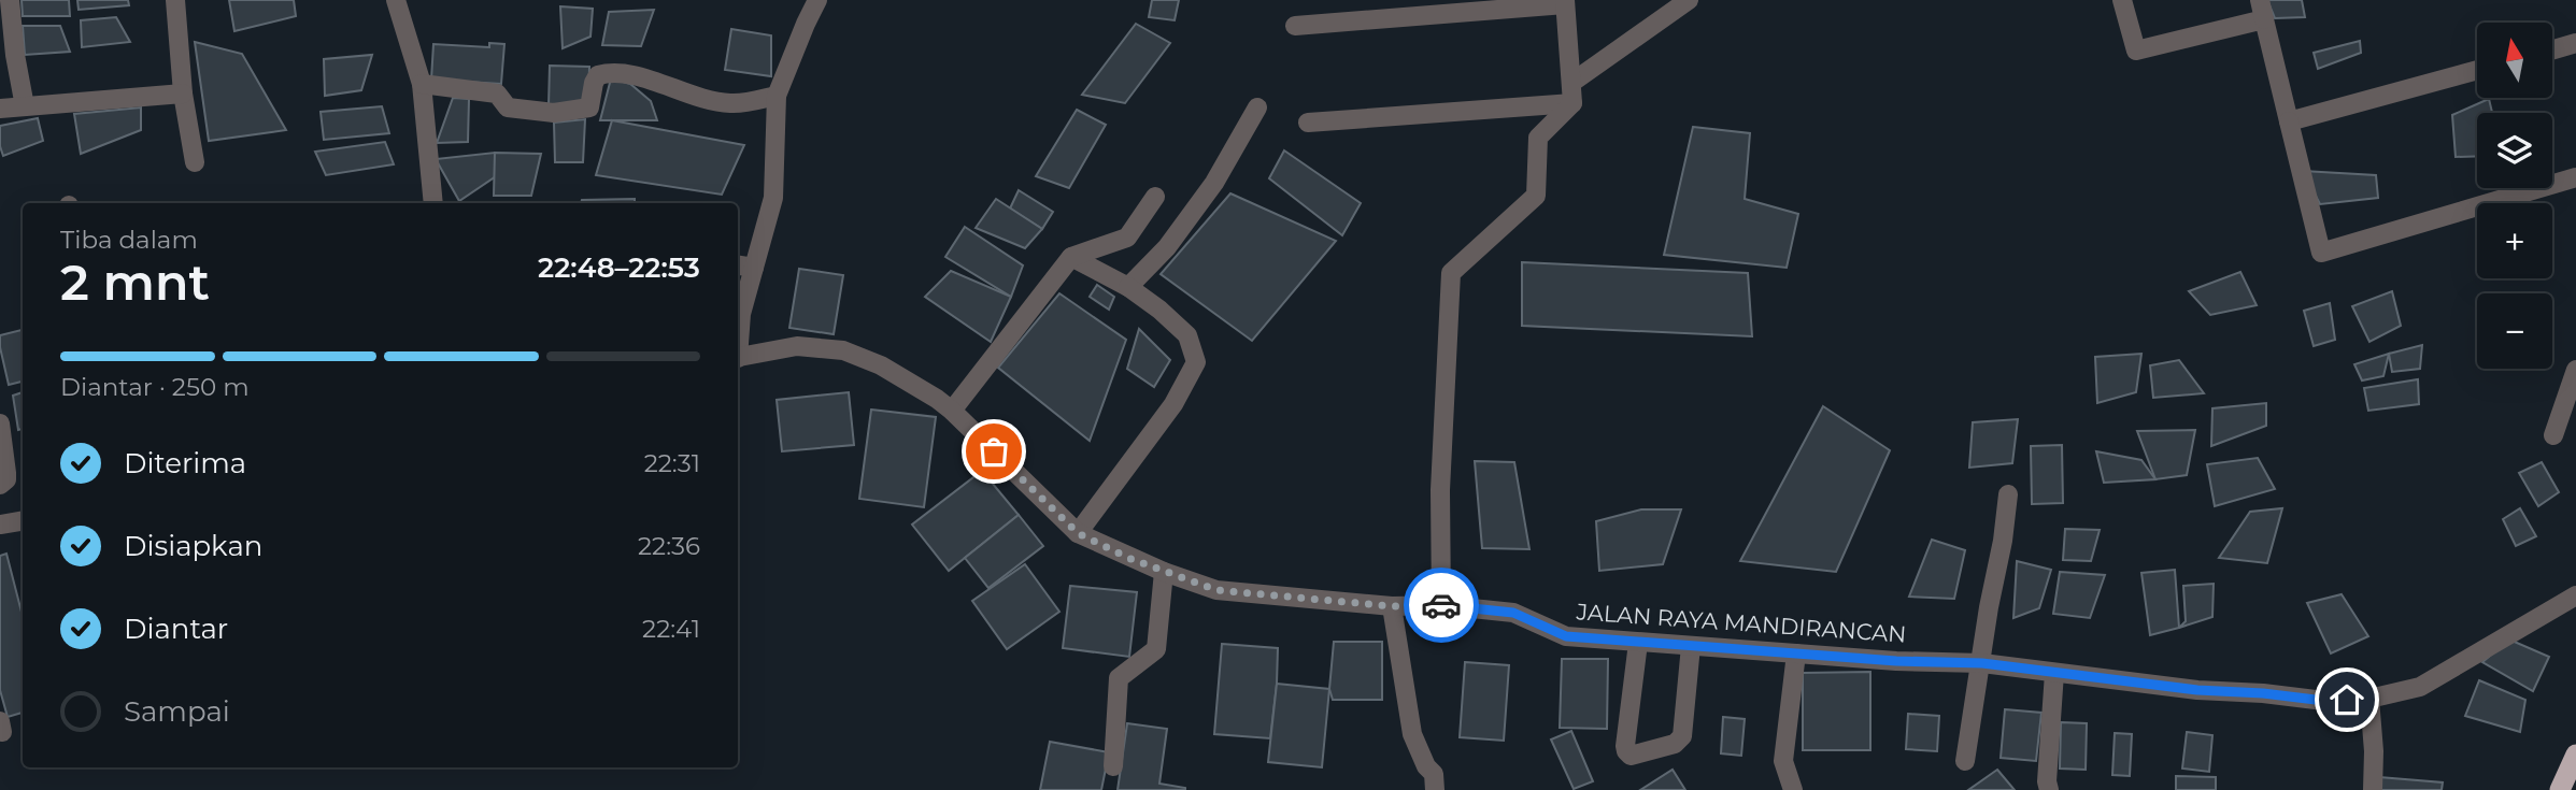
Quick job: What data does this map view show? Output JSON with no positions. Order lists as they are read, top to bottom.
{
  "streets": {
    "street": ["JALAN RAYA MANDIRANCAN"]
  },
  "north": "top",
  "page": {
    "map_buttons": ["+", "−"],
    "heading": ["2 mnt", "Tiba dalam", "22:48–22:53"],
    "bar": "Diantar · 250 m",
    "list": [
      ["Diterima", "22:31"],
      ["Disiapkan", "22:36"],
      ["Diantar", "22:41"],
      "Sampai"
    ]
  }
}
